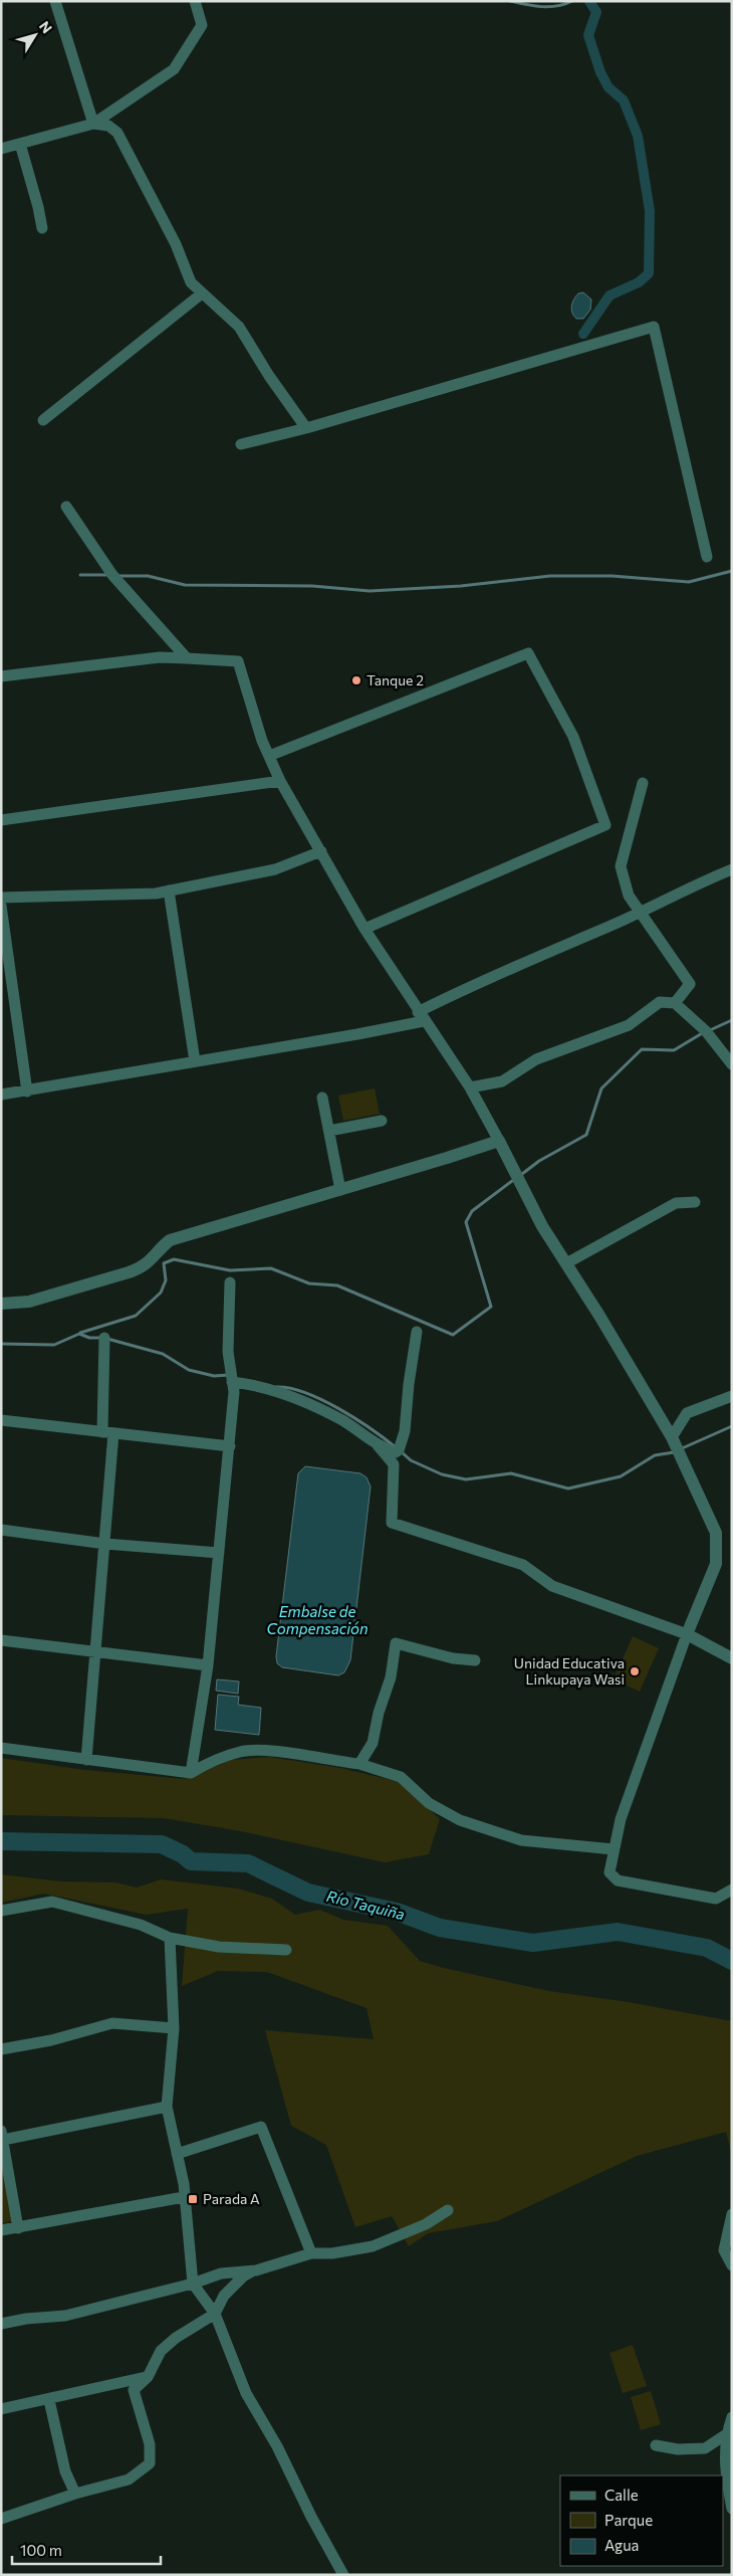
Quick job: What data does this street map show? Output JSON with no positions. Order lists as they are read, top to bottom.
{
  "water": ["Embalse de Compensación", "Río Taquiña"],
  "places": {
    "other": ["Tanque 2", "Unidad Educativa Linkupaya Wasi"],
    "transit": ["Parada A"]
  },
  "legend": ["Calle", "Parque", "Agua"],
  "scale_bar": "100 m",
  "north": "top right"
}
